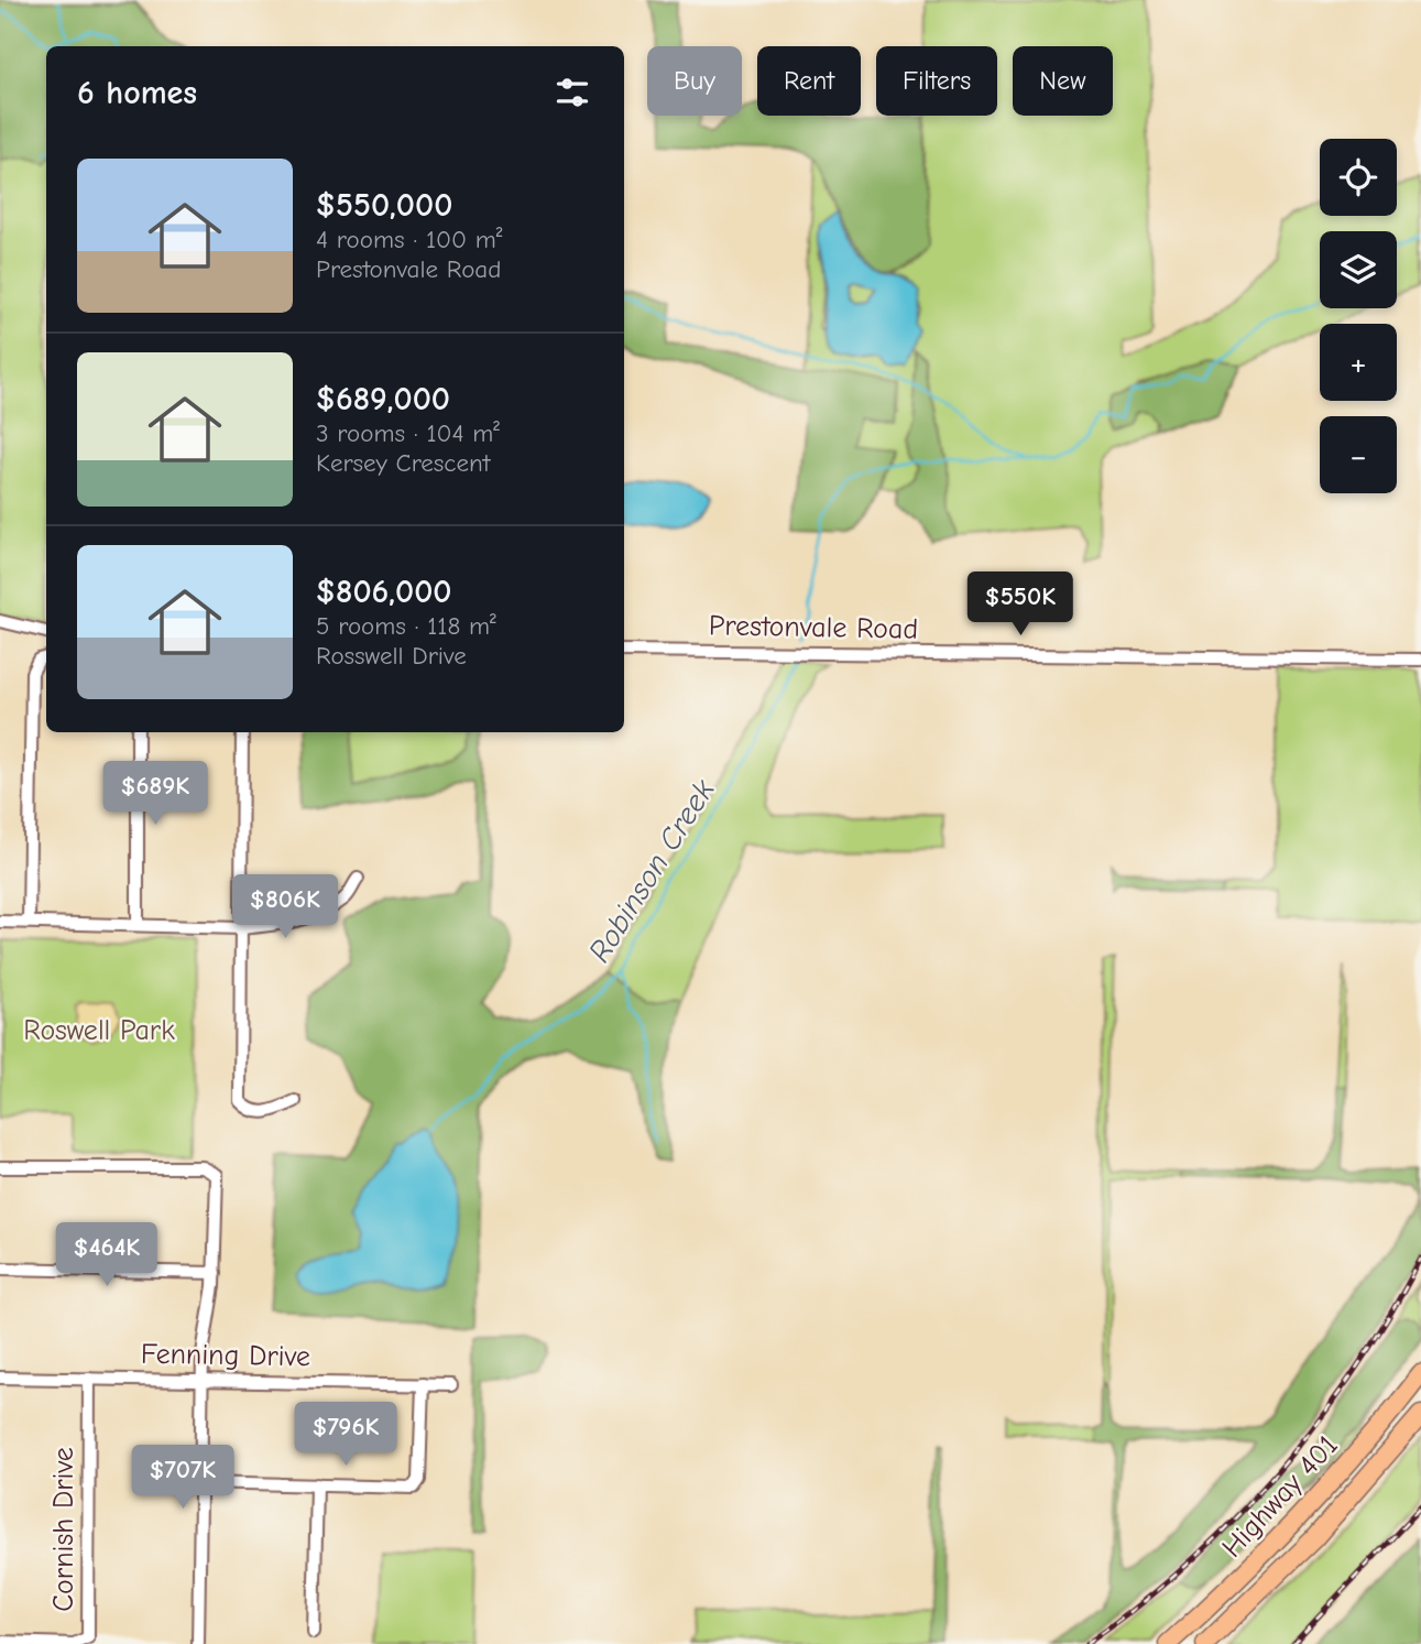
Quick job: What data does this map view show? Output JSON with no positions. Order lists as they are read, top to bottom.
{
  "streets": {
    "highway": ["Highway 401"],
    "street": ["Prestonvale Road", "Fenning Drive", "Cornish Drive"]
  },
  "crossings": [
    ["Fenning Drive", "Cornish Drive"]
  ],
  "water": ["Robinson Creek"],
  "parks": ["Roswell Park"],
  "page": {
    "chip": [
      "Buy",
      "Rent",
      "Filters",
      "New"
    ],
    "heading": "6 homes",
    "map_buttons": ["+", "−"],
    "list": [
      {
        "name": "$550,000",
        "note": "4 rooms · 100 m² · Prestonvale Road"
      },
      {
        "name": "$689,000",
        "note": "3 rooms · 104 m² · Kersey Crescent"
      },
      {
        "name": "$806,000",
        "note": "5 rooms · 118 m² · Rosswell Drive"
      }
    ],
    "price": [
      "$550K",
      "$689K",
      "$806K",
      "$464K",
      "$796K",
      "$707K"
    ]
  }
}
